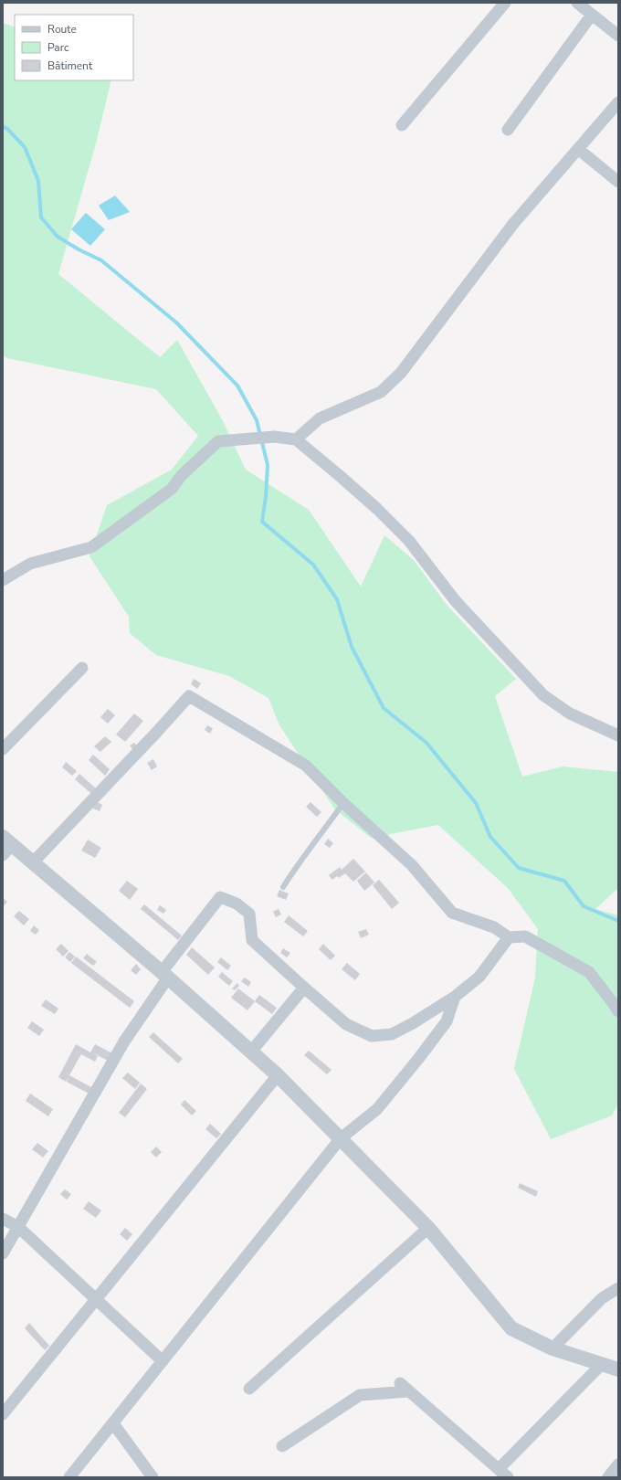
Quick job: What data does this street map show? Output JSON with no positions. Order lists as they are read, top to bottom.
{
  "legend": ["Route", "Parc", "Bâtiment"]
}
